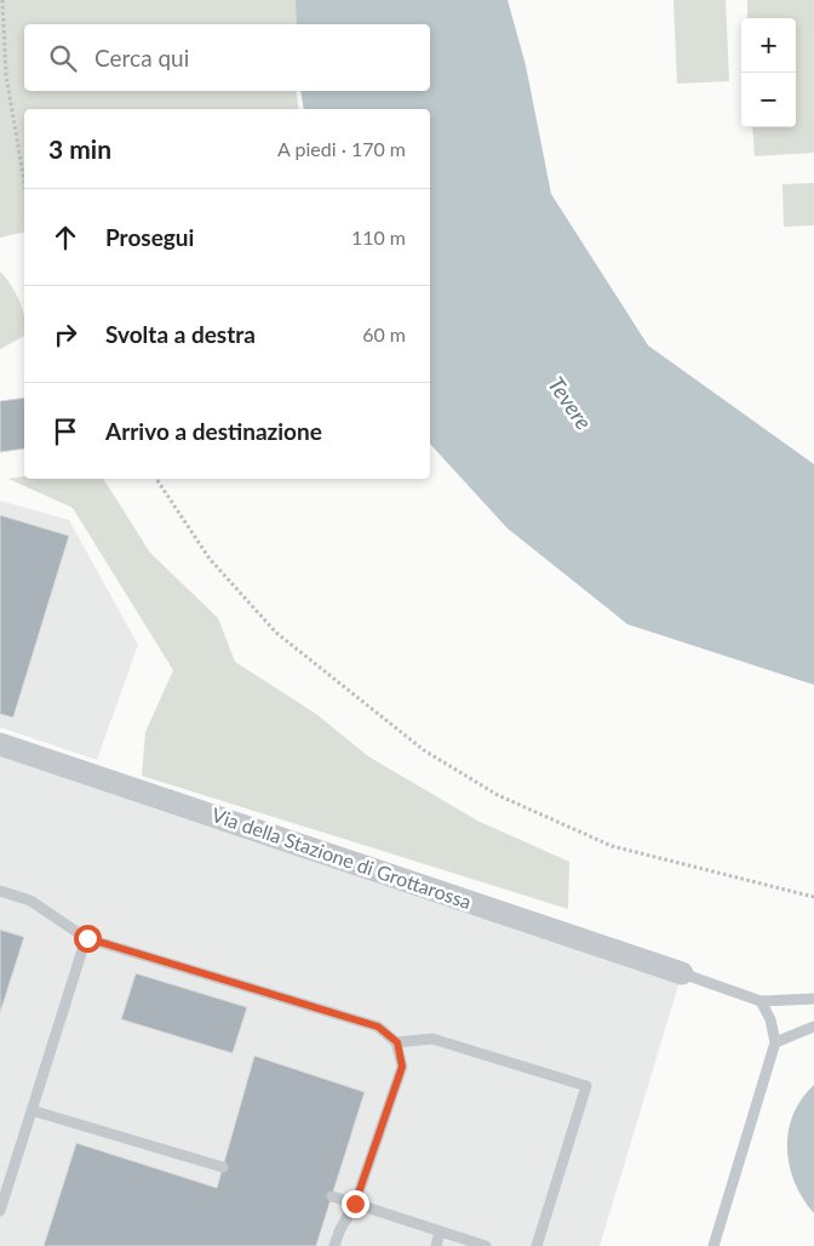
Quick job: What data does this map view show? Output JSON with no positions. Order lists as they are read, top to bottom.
{
  "streets": {
    "street": ["Via della Stazione di Grottarossa"]
  },
  "water": ["Tevere"],
  "page": {
    "map_buttons": ["+", "−"],
    "search": "Cerca qui",
    "heading": ["3 min", "A piedi · 170 m"],
    "list": [
      ["Prosegui", "110 m"],
      ["Svolta a destra", "60 m"],
      "Arrivo a destinazione"
    ]
  }
}
